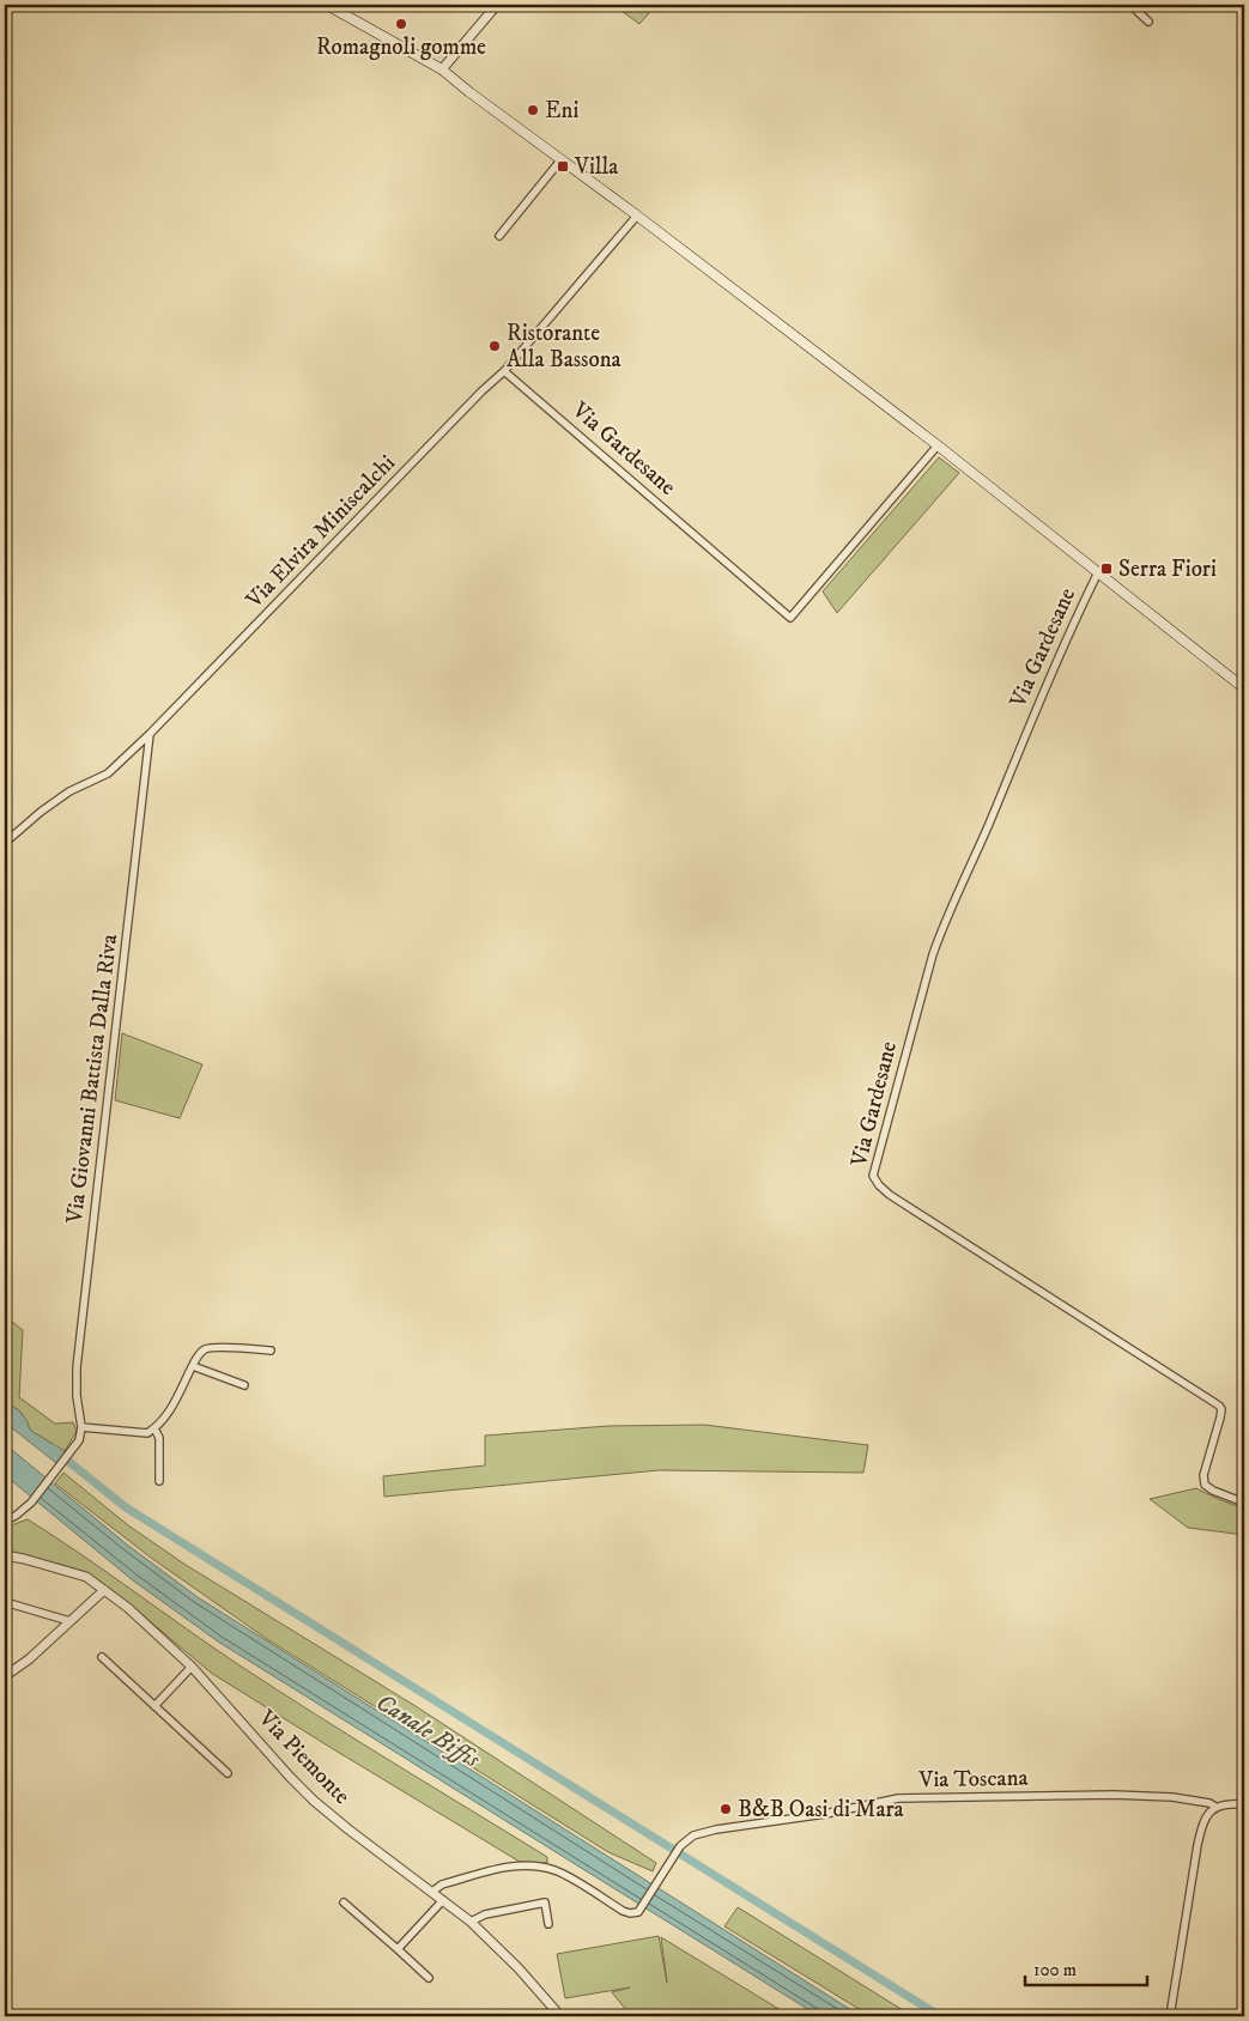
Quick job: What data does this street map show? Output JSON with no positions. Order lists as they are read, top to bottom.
{
  "streets": {
    "main road": ["Via Gardesane"],
    "street": [
      "Via Elvira Miniscalchi",
      "Via Giovanni Battista Dalla Riva",
      "Via Piemonte",
      "Via Toscana"
    ]
  },
  "crossings": [
    ["Via Gardesane", "Via Elvira Miniscalchi"],
    ["Via Elvira Miniscalchi", "Via Giovanni Battista Dalla Riva"],
    ["Via Piemonte", "Via Toscana"]
  ],
  "water": ["Canale Biffis"],
  "places": {
    "other": [
      "Romagnoli gomme",
      "Eni",
      "Ristorante Alla Bassona",
      "B&B Oasi di Mara"
    ],
    "transit": ["Villa", "Serra Fiori"]
  },
  "scale_bar": "100 m"
}
